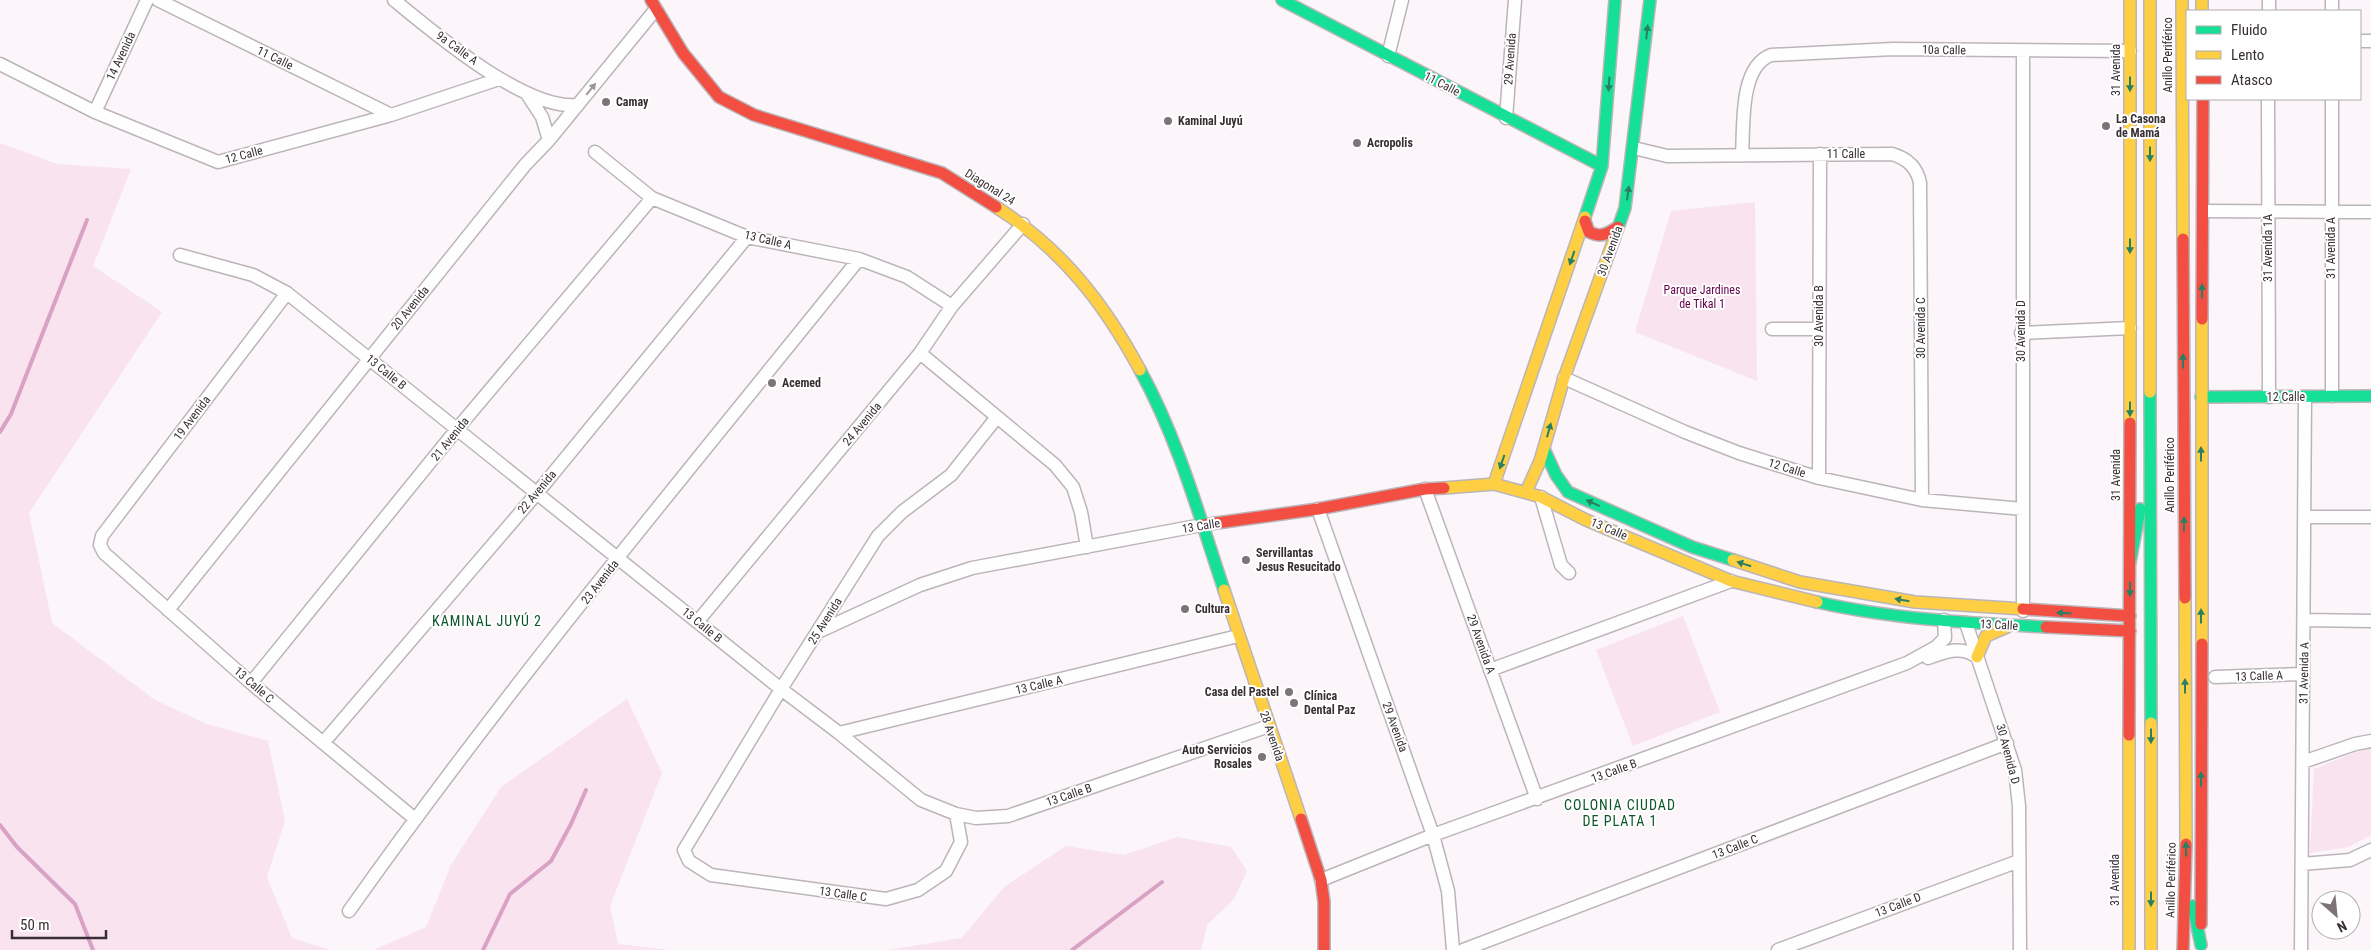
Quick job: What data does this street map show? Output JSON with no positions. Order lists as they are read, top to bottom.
{
  "streets": {
    "main road": [
      "Anillo Periférico",
      "11 Calle",
      "31 Avenida",
      "12 Calle",
      "Diagonal 24",
      "30 Avenida",
      "13 Calle",
      "28 Avenida"
    ],
    "street": [
      "9a Calle A",
      "10a Calle",
      "14 Avenida",
      "29 Avenida",
      "13 Calle A",
      "31 Avenida 1A",
      "31 Avenida A",
      "20 Avenida",
      "30 Avenida B",
      "30 Avenida C",
      "30 Avenida D",
      "13 Calle B",
      "19 Avenida",
      "24 Avenida",
      "21 Avenida",
      "22 Avenida",
      "23 Avenida",
      "25 Avenida",
      "29 Avenida A",
      "13 Calle C",
      "13 Calle D"
    ]
  },
  "crossings": [
    ["9a Calle A", "12 Calle"],
    ["9a Calle A", "20 Avenida"],
    ["10a Calle", "11 Calle"],
    ["10a Calle", "31 Avenida"],
    ["10a Calle", "30 Avenida D"],
    ["14 Avenida", "12 Calle"],
    ["11 Calle", "29 Avenida"],
    ["11 Calle", "12 Calle"],
    ["11 Calle", "30 Avenida"],
    ["11 Calle", "30 Avenida B"],
    ["11 Calle", "30 Avenida C"],
    ["29 Avenida", "13 Calle B"],
    ["29 Avenida", "13 Calle"],
    ["31 Avenida", "13 Calle"],
    ["12 Calle", "31 Avenida 1A"],
    ["12 Calle", "31 Avenida A"],
    ["12 Calle", "30 Avenida"],
    ["12 Calle", "30 Avenida B"],
    ["12 Calle", "30 Avenida C"],
    ["12 Calle", "30 Avenida D"],
    ["Diagonal 24", "20 Avenida"],
    ["Diagonal 24", "24 Avenida"],
    ["Diagonal 24", "13 Calle"],
    ["Diagonal 24", "28 Avenida"],
    ["13 Calle A", "31 Avenida A"],
    ["13 Calle A", "13 Calle B"],
    ["13 Calle A", "24 Avenida"],
    ["13 Calle A", "21 Avenida"],
    ["13 Calle A", "22 Avenida"],
    ["13 Calle A", "23 Avenida"],
    ["13 Calle A", "28 Avenida"],
    ["30 Avenida", "13 Calle"],
    ["20 Avenida", "13 Calle B"],
    ["20 Avenida", "13 Calle C"],
    ["30 Avenida D", "13 Calle B"],
    ["30 Avenida D", "13 Calle"],
    ["30 Avenida D", "13 Calle C"],
    ["30 Avenida D", "13 Calle D"],
    ["13 Calle B", "19 Avenida"],
    ["13 Calle B", "24 Avenida"],
    ["13 Calle B", "21 Avenida"],
    ["13 Calle B", "22 Avenida"],
    ["13 Calle B", "13 Calle"],
    ["13 Calle B", "23 Avenida"],
    ["13 Calle B", "25 Avenida"],
    ["13 Calle B", "29 Avenida A"],
    ["13 Calle B", "13 Calle C"],
    ["13 Calle B", "28 Avenida"],
    ["19 Avenida", "13 Calle C"],
    ["21 Avenida", "13 Calle C"],
    ["22 Avenida", "13 Calle C"],
    ["13 Calle", "25 Avenida"],
    ["13 Calle", "29 Avenida A"],
    ["13 Calle", "28 Avenida"],
    ["23 Avenida", "13 Calle C"],
    ["25 Avenida", "13 Calle C"]
  ],
  "districts": ["KAMINAL JUYÚ 2", "COLONIA CIUDAD DE PLATA 1"],
  "parks": ["Parque Jardines de Tikal 1"],
  "places": [
    "Camay",
    "Kaminal Juyú",
    "La Casona de Mamá",
    "Acropolis",
    "Acemed",
    "Servillantas Jesus Resucitado",
    "Cultura",
    "Casa del Pastel",
    "Clínica Dental Paz",
    "Auto Servicios Rosales"
  ],
  "legend": ["Fluido", "Lento", "Atasco"],
  "scale_bar": "50 m",
  "north": "bottom right"
}
